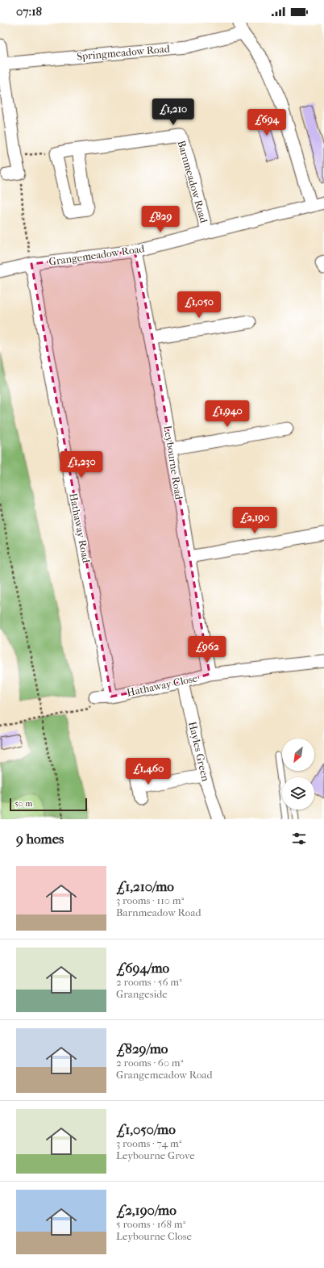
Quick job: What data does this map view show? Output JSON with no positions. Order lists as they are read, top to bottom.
{
  "streets": {
    "street": [
      "Springmeadow Road",
      "Barnmeadow Road",
      "Grangemeadow Road",
      "Leybourne Road",
      "Hathaway Road",
      "Hathaway Close",
      "Hayles Green"
    ]
  },
  "crossings": [
    ["Barnmeadow Road", "Grangemeadow Road"],
    ["Grangemeadow Road", "Leybourne Road"],
    ["Grangemeadow Road", "Hathaway Road"],
    ["Leybourne Road", "Hathaway Close"],
    ["Hathaway Road", "Hathaway Close"],
    ["Hathaway Close", "Hayles Green"]
  ],
  "scale_bar": "50 m",
  "north": "bottom left",
  "page": {
    "status": "07:18",
    "price": [
      "£1,210",
      "£694",
      "£829",
      "£1,050",
      "£1,940",
      "£1,230",
      "£2,190",
      "£962",
      "£1,460"
    ],
    "scale": "50 m",
    "heading": "9 homes",
    "list": [
      {
        "name": "£1,210/mo",
        "note": "3 rooms · 110 m² · Barnmeadow Road"
      },
      {
        "name": "£694/mo",
        "note": "2 rooms · 56 m² · Grangeside"
      },
      {
        "name": "£829/mo",
        "note": "2 rooms · 60 m² · Grangemeadow Road"
      },
      {
        "name": "£1,050/mo",
        "note": "3 rooms · 74 m² · Leybourne Grove"
      },
      {
        "name": "£2,190/mo",
        "note": "5 rooms · 168 m² · Leybourne Close"
      }
    ]
  }
}
